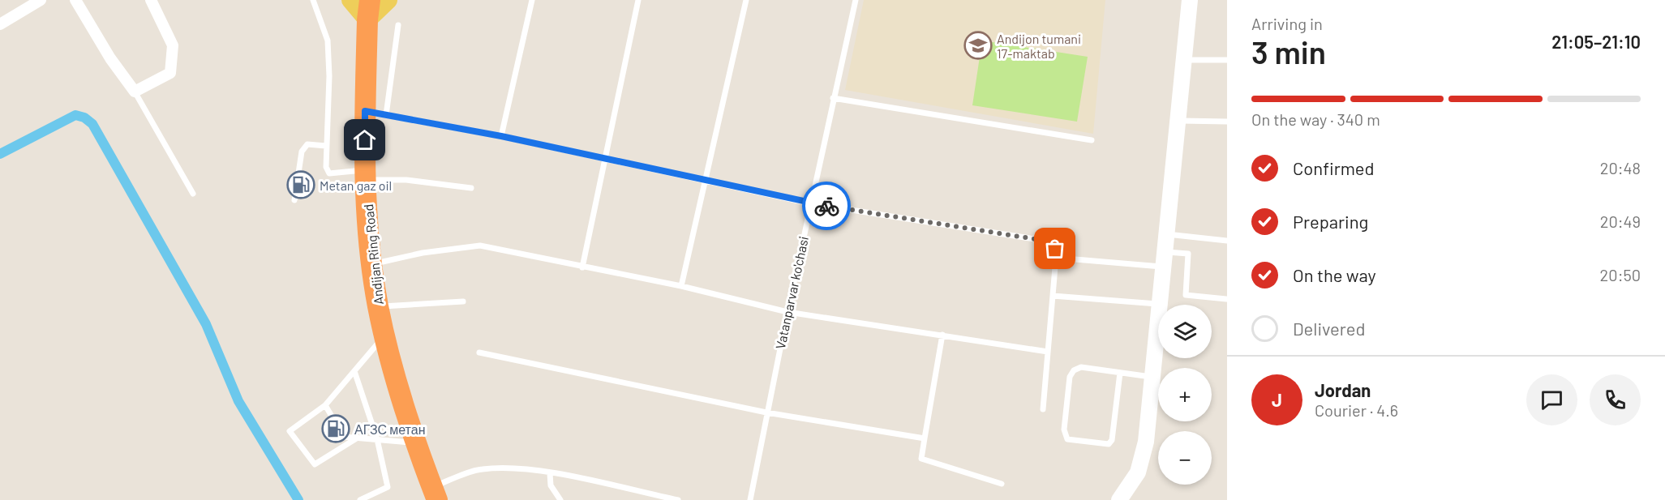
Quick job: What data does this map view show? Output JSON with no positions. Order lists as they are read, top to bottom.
{
  "streets": {
    "highway": ["Andijan Ring Road"],
    "lane": ["Vatanparvar ko'chasi"]
  },
  "places": {
    "school or university": ["Andijon tumani 17-maktab"],
    "fuel station": ["Metan gaz oil", "АГЗС метан"]
  },
  "page": {
    "heading": ["3 min", "Arriving in", "21:05–21:10"],
    "panel": ["Jordan", "Courier · 4.6"],
    "bar": "On the way · 340 m",
    "list": [
      ["Confirmed", "20:48"],
      ["Preparing", "20:49"],
      ["On the way", "20:50"],
      "Delivered"
    ],
    "map_buttons": ["+", "−"],
    "round": "J"
  }
}
